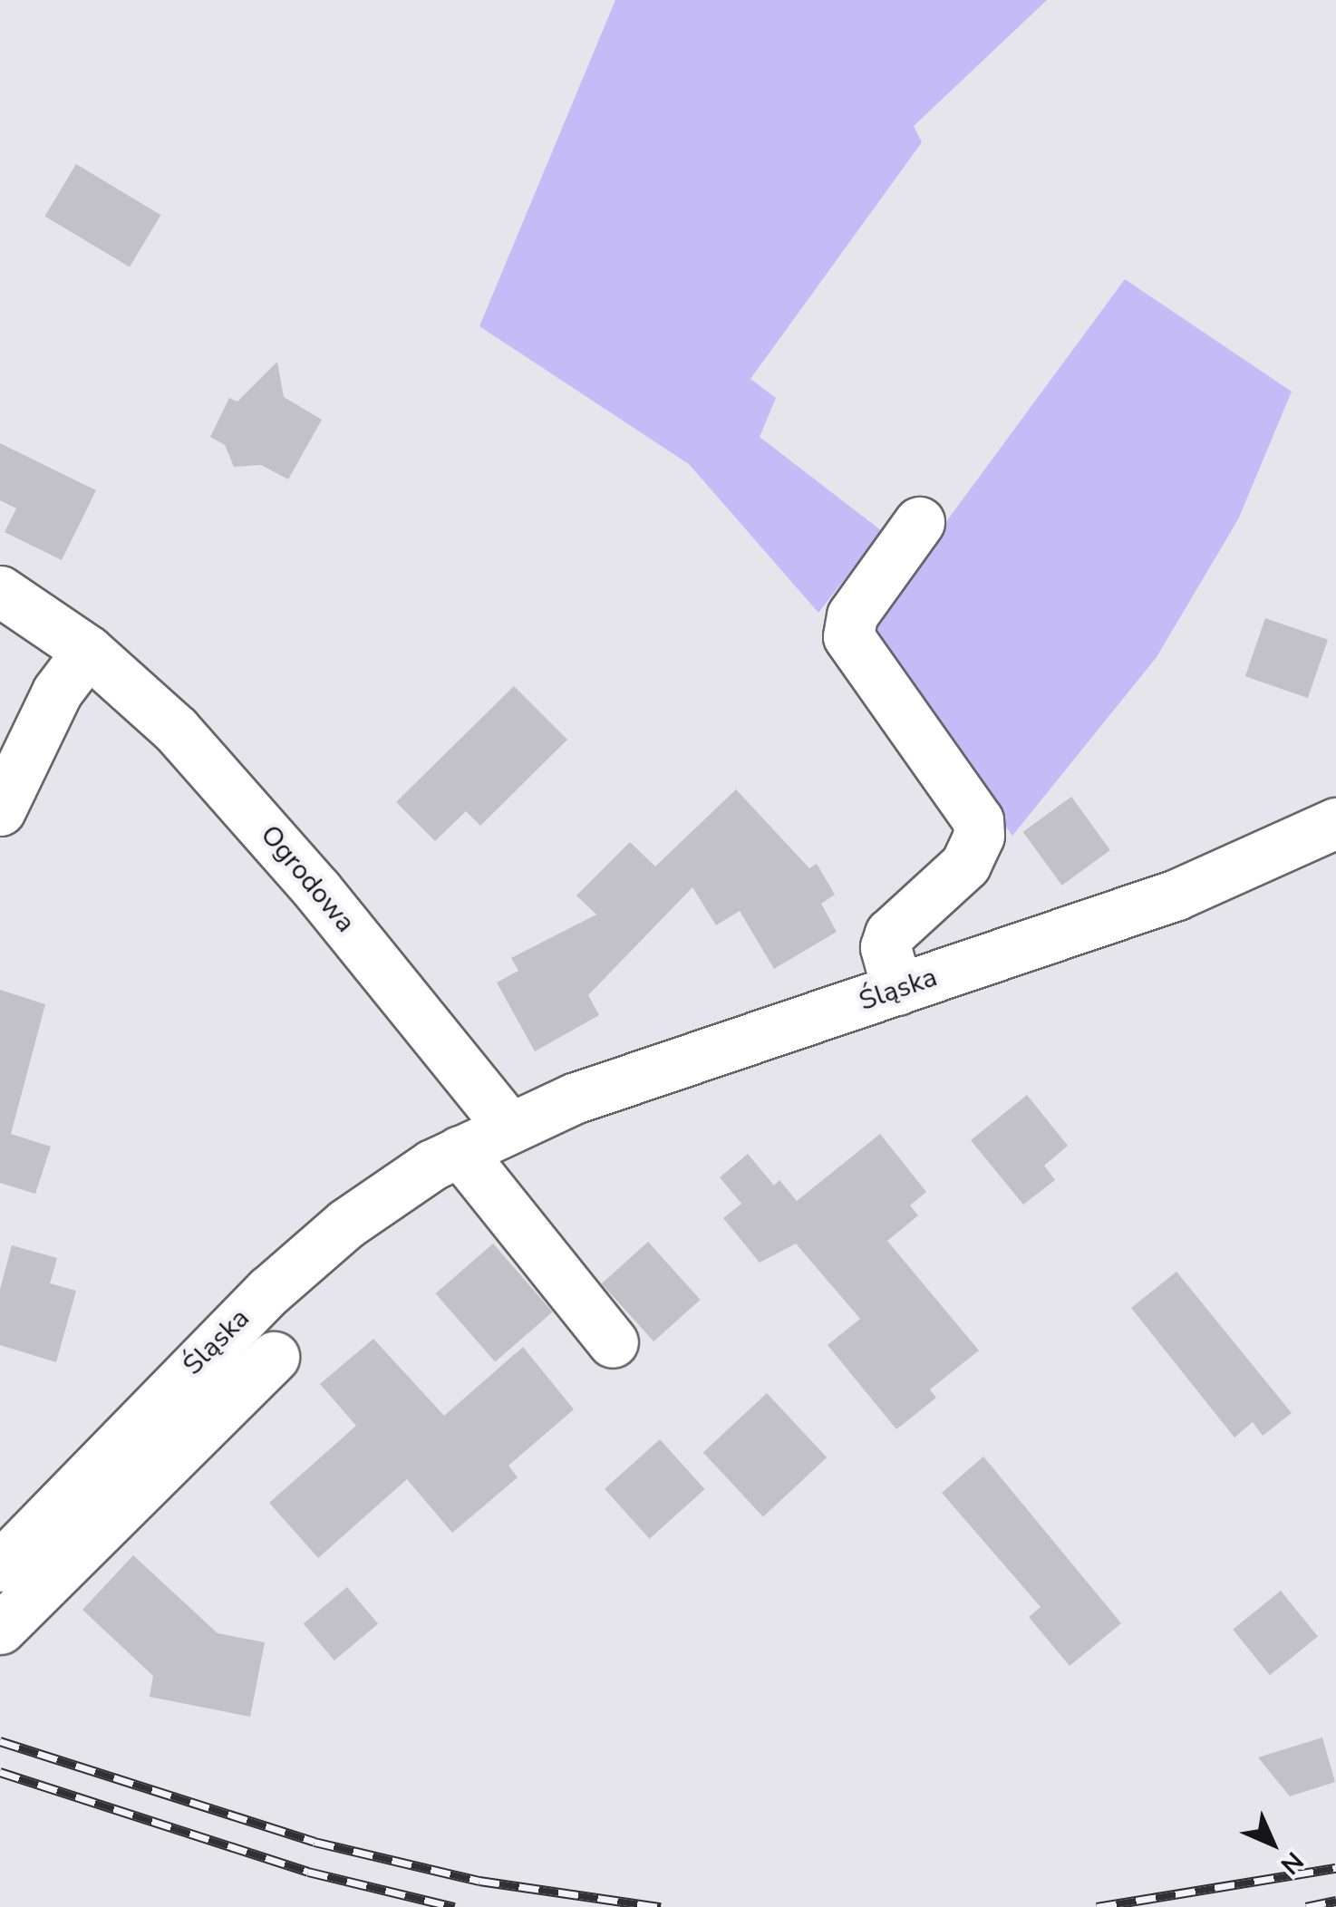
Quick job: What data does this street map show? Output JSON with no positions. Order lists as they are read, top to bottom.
{
  "streets": {
    "street": ["Ogrodowa", "Śląska"]
  },
  "crossings": [
    ["Ogrodowa", "Śląska"]
  ],
  "north": "bottom right"
}
